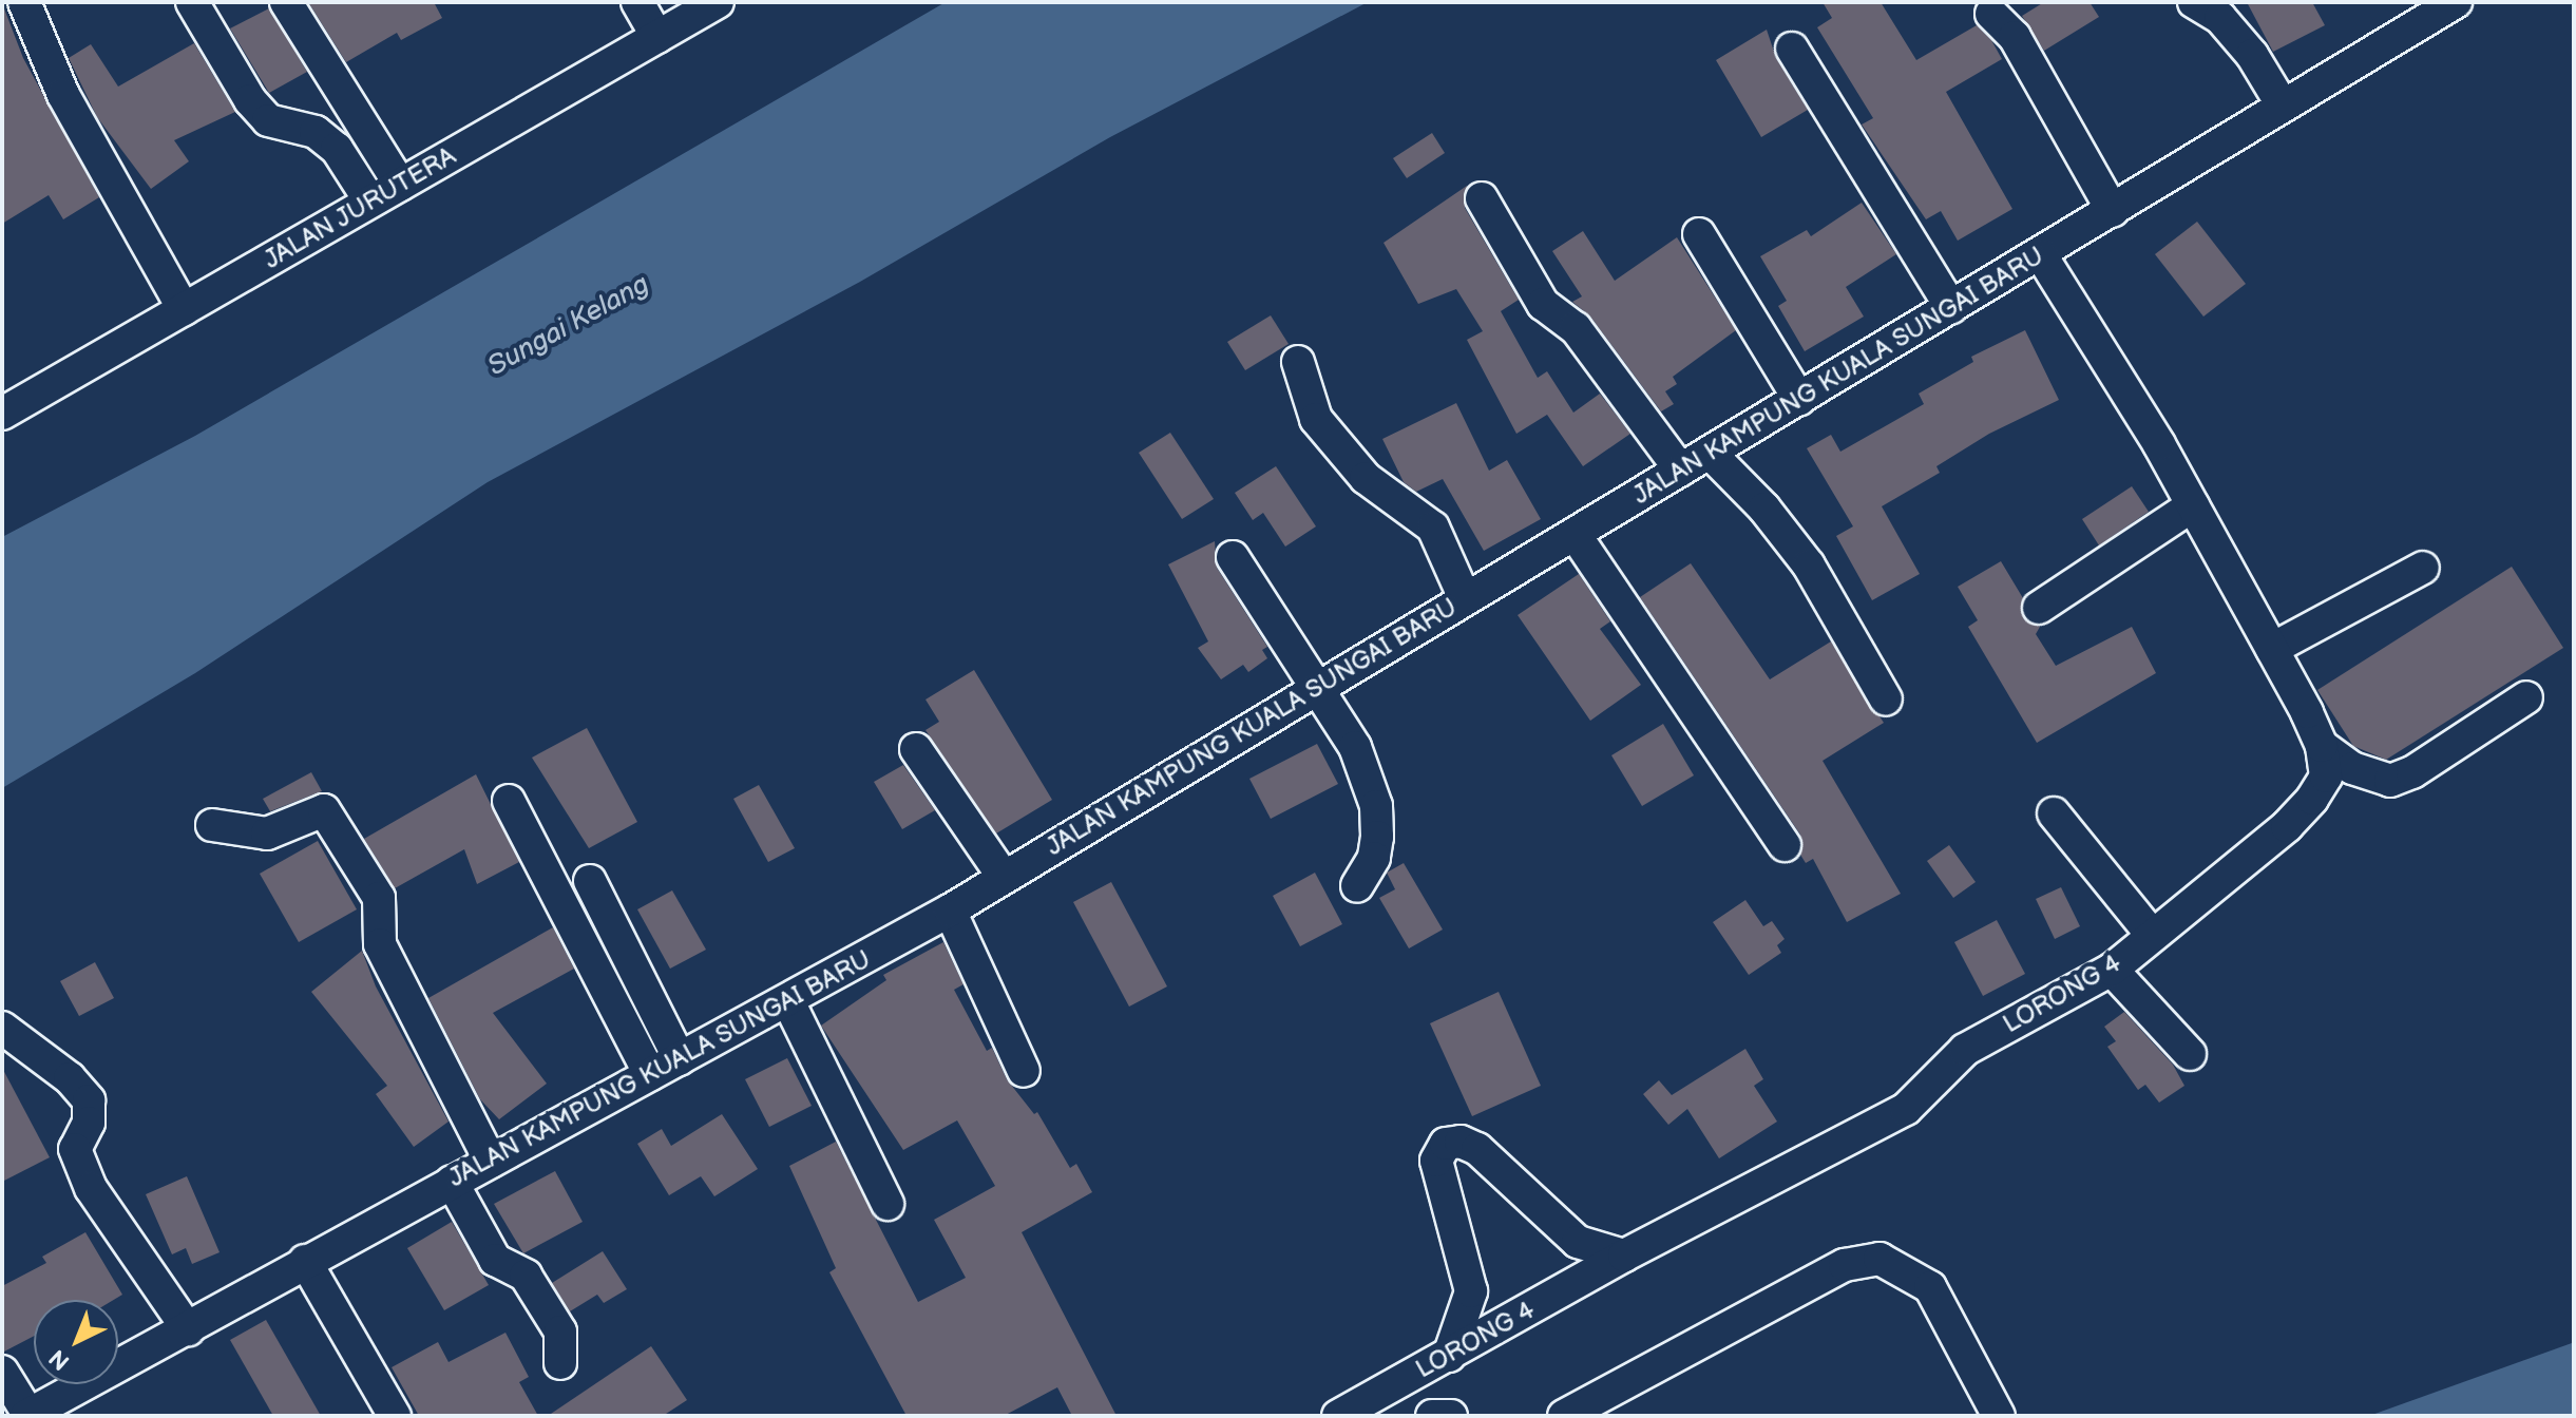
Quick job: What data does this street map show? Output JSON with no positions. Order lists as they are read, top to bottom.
{
  "streets": {
    "street": ["JALAN JURUTERA", "JALAN KAMPUNG KUALA SUNGAI BARU", "LORONG 4"]
  },
  "crossings": [
    ["JALAN KAMPUNG KUALA SUNGAI BARU", "LORONG 4"]
  ],
  "water": ["Sungai Kelang"],
  "north": "bottom left"
}
